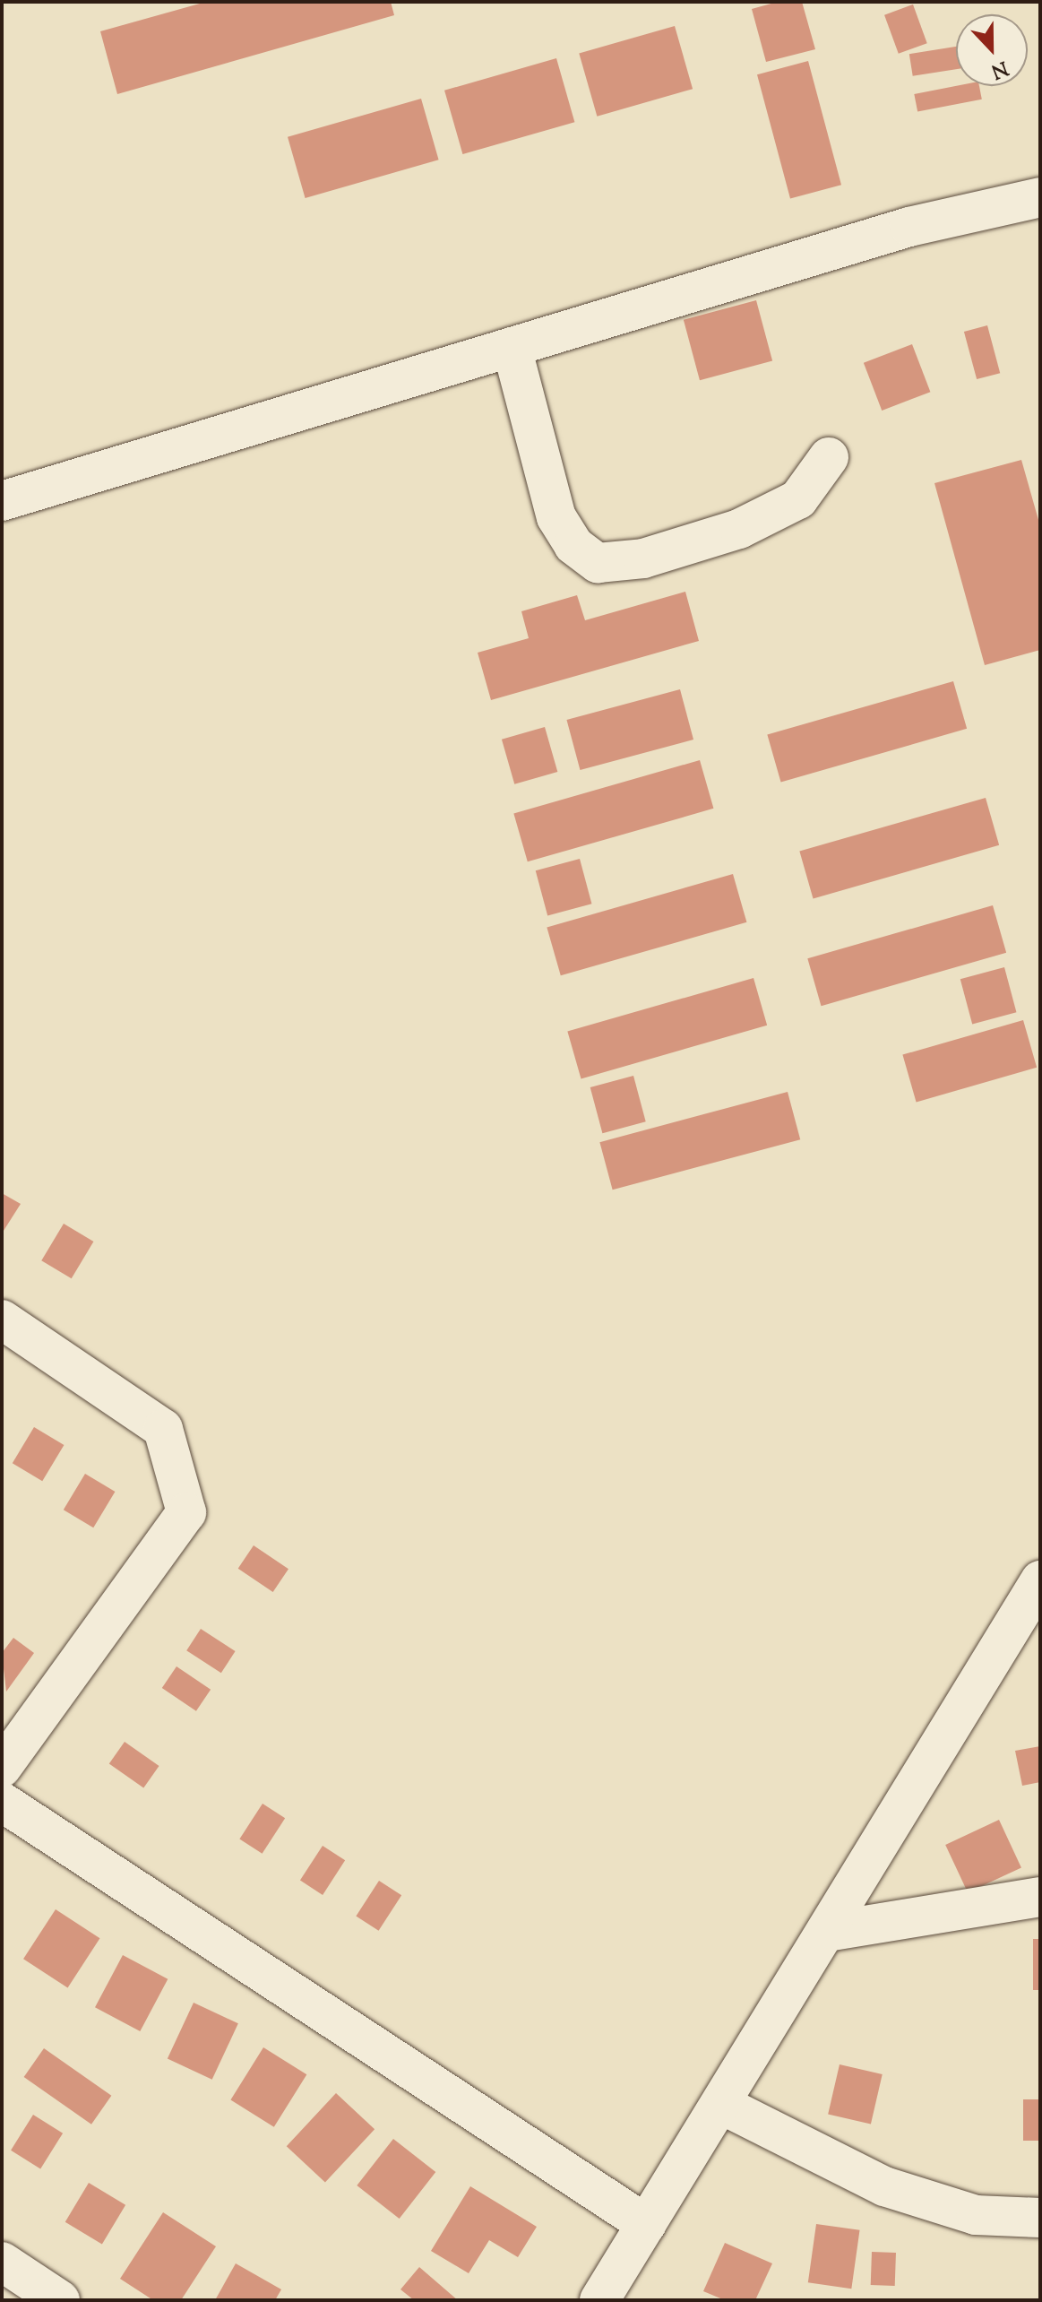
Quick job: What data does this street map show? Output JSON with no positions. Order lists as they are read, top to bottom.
{
  "north": "bottom"
}
